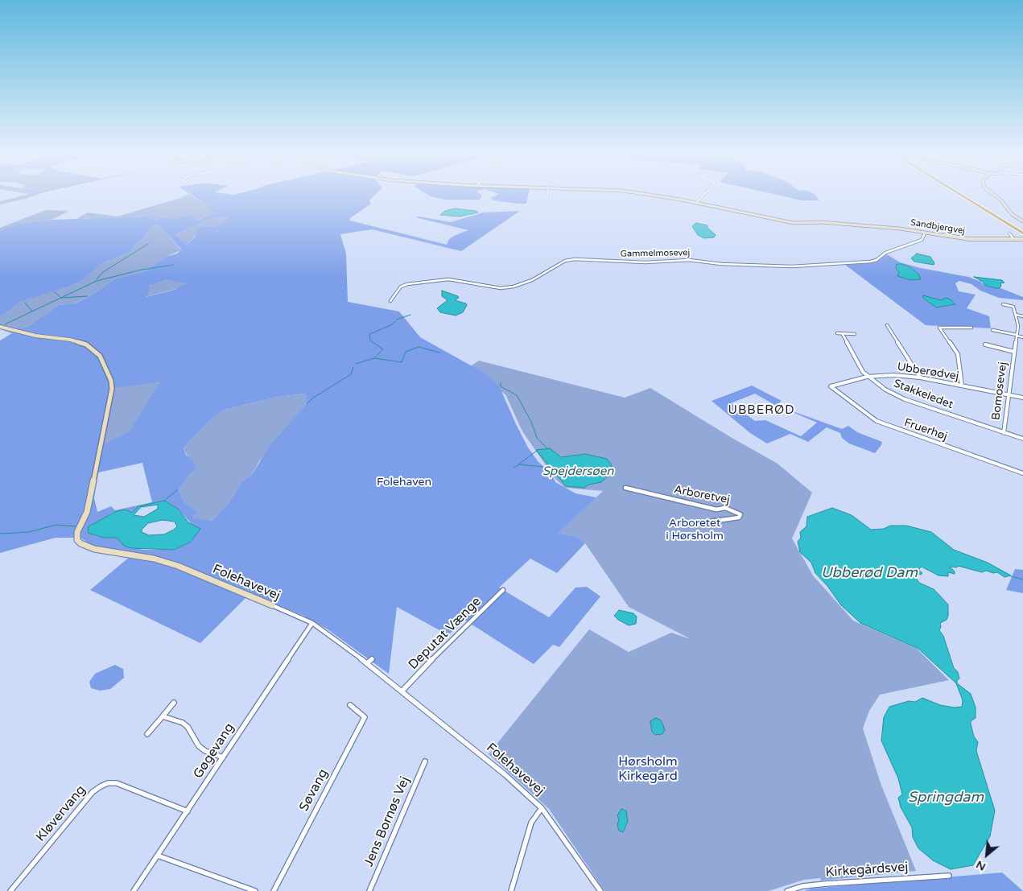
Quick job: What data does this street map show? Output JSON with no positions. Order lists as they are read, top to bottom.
{
  "streets": {
    "street": [
      "Sandbjergvej",
      "Gammelmosevej",
      "Ubberødvej",
      "Bomosevej",
      "Stakkeledet",
      "Fruerhøj",
      "Arboretvej",
      "Folehavevej",
      "Deputat Vænge",
      "Gøgevang",
      "Søvang",
      "Kløvervang",
      "Jens Bornøs Vej",
      "Kirkegårdsvej"
    ]
  },
  "crossings": [
    ["Sandbjergvej", "Gammelmosevej"],
    ["Ubberødvej", "Bomosevej"],
    ["Ubberødvej", "Stakkeledet"],
    ["Ubberødvej", "Fruerhøj"],
    ["Bomosevej", "Stakkeledet"],
    ["Folehavevej", "Deputat Vænge"],
    ["Folehavevej", "Gøgevang"],
    ["Gøgevang", "Kløvervang"]
  ],
  "districts": ["UBBERØD"],
  "water": ["Spejdersøen", "Ubberød Dam", "Springdam"],
  "parks": ["Folehaven", "Arboretet i Hørsholm", "Hørsholm Kirkegård"],
  "north": "bottom left"
}
